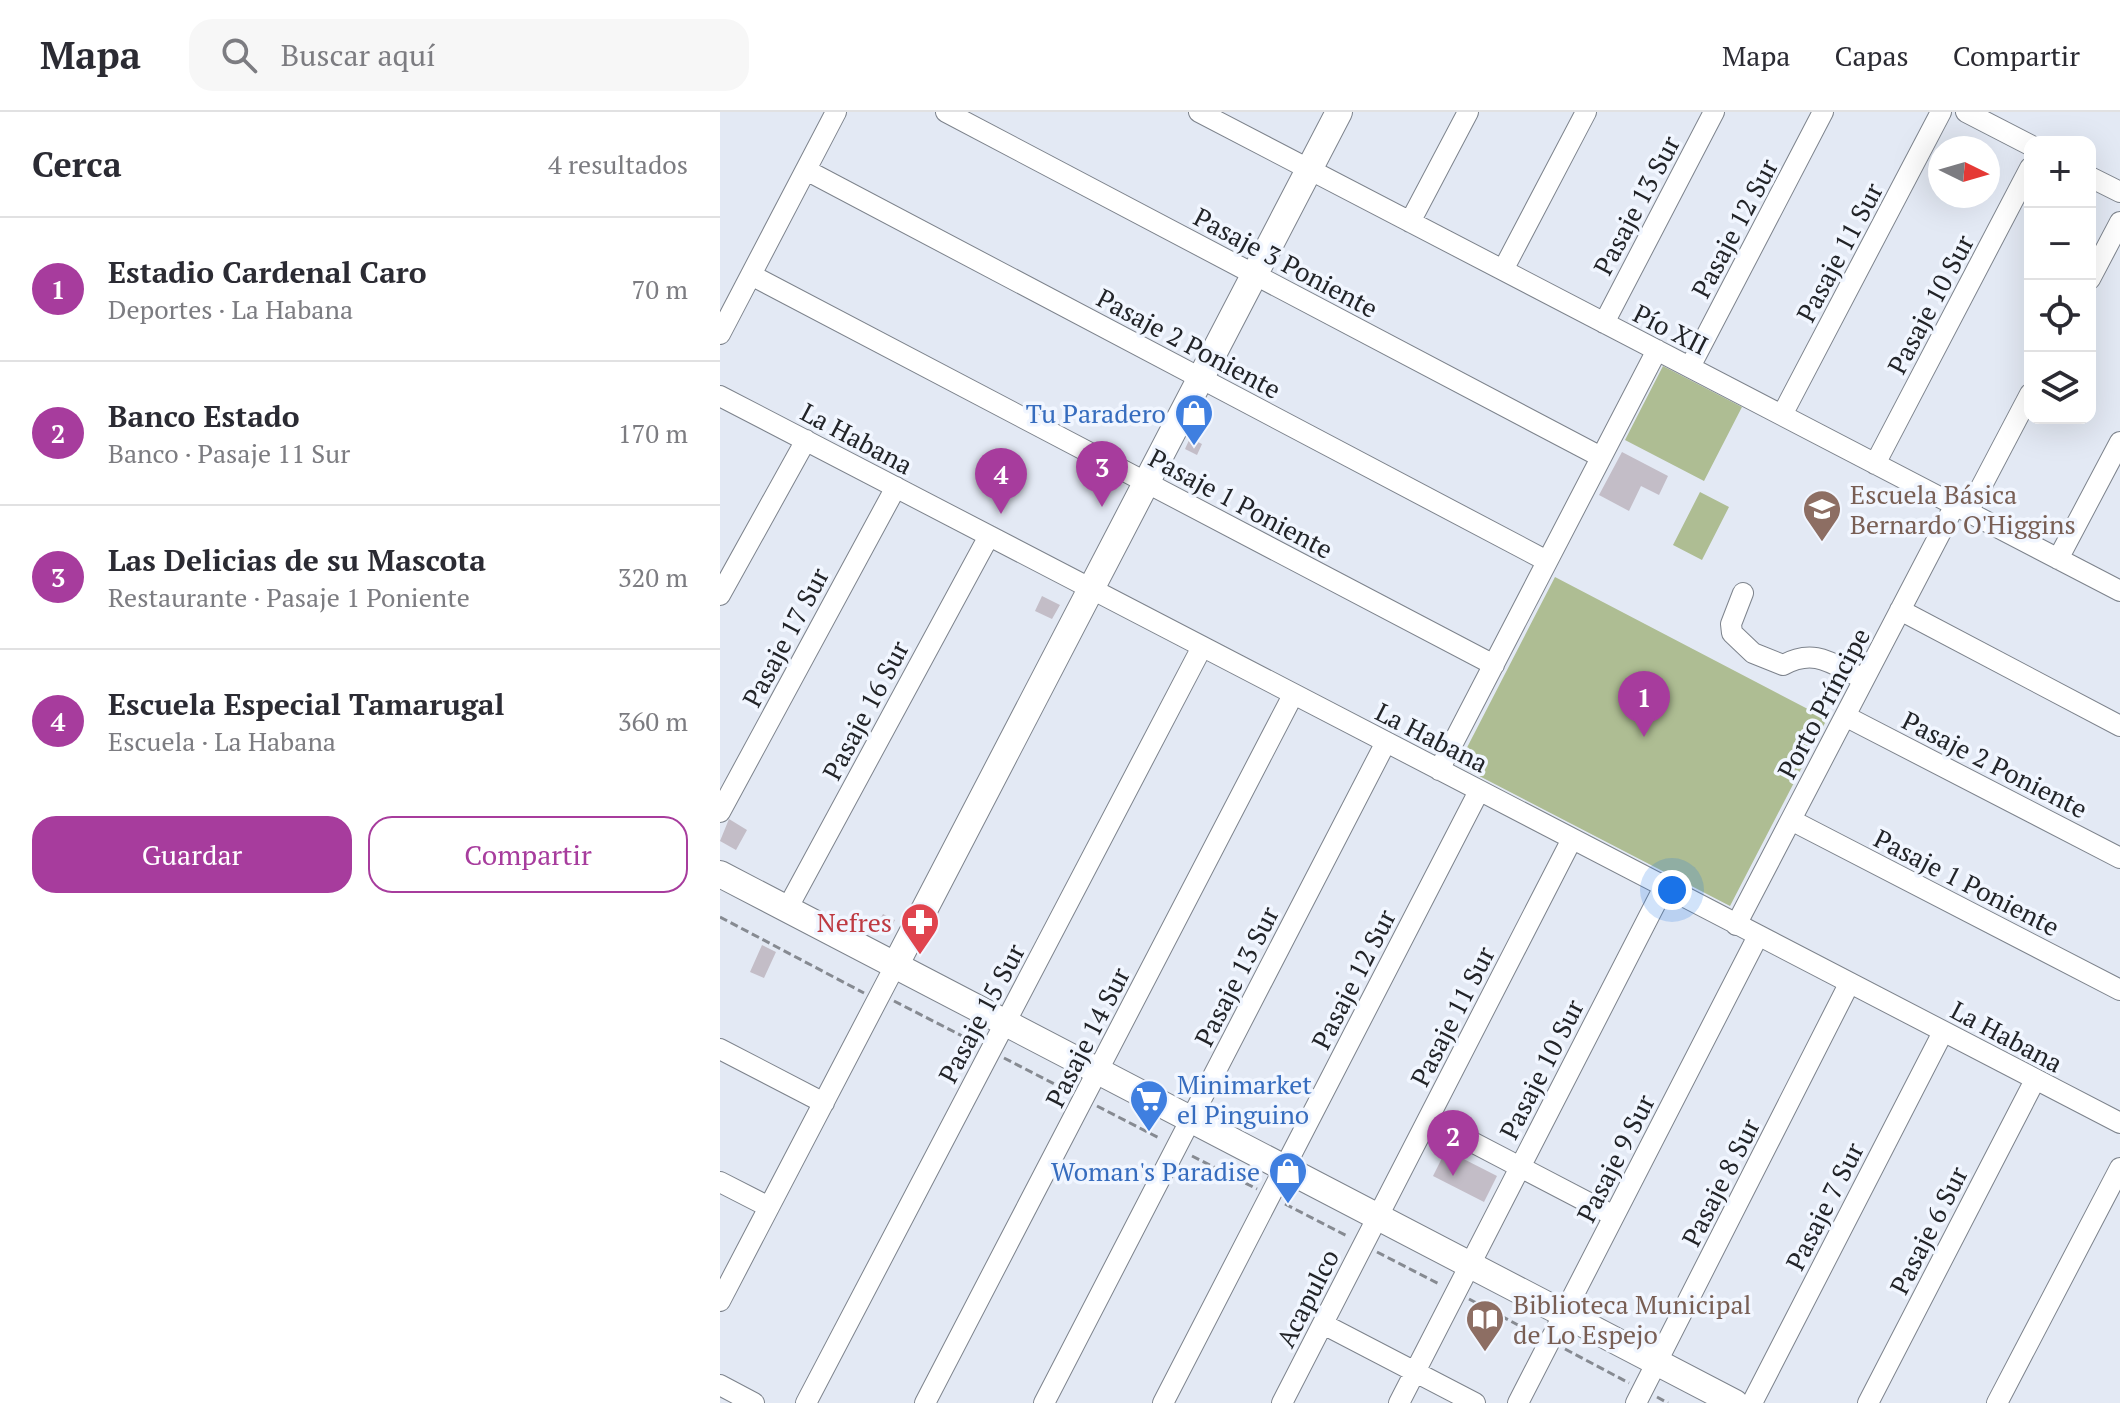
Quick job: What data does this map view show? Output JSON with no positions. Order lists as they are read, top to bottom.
{
  "streets": {
    "street": [
      "Pasaje 13 Sur",
      "Pasaje 12 Sur",
      "Pasaje 11 Sur",
      "Pasaje 3 Poniente",
      "Pasaje 10 Sur",
      "Pío XII",
      "Pasaje 2 Poniente",
      "La Habana",
      "Pasaje 1 Poniente",
      "Pasaje 17 Sur",
      "Porto Príncipe",
      "Pasaje 16 Sur",
      "Pasaje 15 Sur",
      "Pasaje 14 Sur",
      "Pasaje 9 Sur",
      "Pasaje 8 Sur",
      "Pasaje 7 Sur",
      "Pasaje 6 Sur",
      "Acapulco"
    ]
  },
  "crossings": [
    ["Pasaje 13 Sur", "Pío XII"],
    ["Pasaje 13 Sur", "La Habana"],
    ["Pasaje 12 Sur", "Pío XII"],
    ["Pasaje 12 Sur", "La Habana"],
    ["Pasaje 11 Sur", "Pío XII"],
    ["Pasaje 11 Sur", "La Habana"],
    ["Pasaje 11 Sur", "Acapulco"],
    ["Pasaje 10 Sur", "Pío XII"],
    ["Pasaje 10 Sur", "La Habana"],
    ["Pío XII", "Porto Príncipe"],
    ["Pasaje 2 Poniente", "Porto Príncipe"],
    ["La Habana", "Pasaje 17 Sur"],
    ["La Habana", "Porto Príncipe"],
    ["La Habana", "Pasaje 16 Sur"],
    ["La Habana", "Pasaje 15 Sur"],
    ["La Habana", "Pasaje 14 Sur"],
    ["La Habana", "Pasaje 9 Sur"],
    ["La Habana", "Pasaje 8 Sur"],
    ["La Habana", "Pasaje 7 Sur"],
    ["La Habana", "Pasaje 6 Sur"],
    ["Pasaje 1 Poniente", "Porto Príncipe"]
  ],
  "places": {
    "shop": ["Tu Paradero", "Woman's Paradise"],
    "school or university": ["Escuela Básica Bernardo O'Higgins"],
    "pharmacy": ["Nefres"],
    "supermarket": ["Minimarket el Pinguino"],
    "library": ["Biblioteca Municipal de Lo Espejo"]
  },
  "north": "right",
  "page": {
    "header": "Mapa",
    "search": "Buscar aquí",
    "nav": ["Mapa", "Capas", "Compartir"],
    "heading": ["Cerca", "4 resultados"],
    "map_buttons": ["+", "−"],
    "list": [
      {
        "mark": "1",
        "name": "Estadio Cardenal Caro",
        "note": "Deportes · La Habana",
        "value": "70 m"
      },
      {
        "mark": "2",
        "name": "Banco Estado",
        "note": "Banco · Pasaje 11 Sur",
        "value": "170 m"
      },
      {
        "mark": "3",
        "name": "Las Delicias de su Mascota",
        "note": "Restaurante · Pasaje 1 Poniente",
        "value": "320 m"
      },
      {
        "mark": "4",
        "name": "Escuela Especial Tamarugal",
        "note": "Escuela · La Habana",
        "value": "360 m"
      }
    ],
    "pins": [
      "3",
      "4",
      "1",
      "2"
    ],
    "buttons": ["Guardar", "Compartir"]
  }
}
